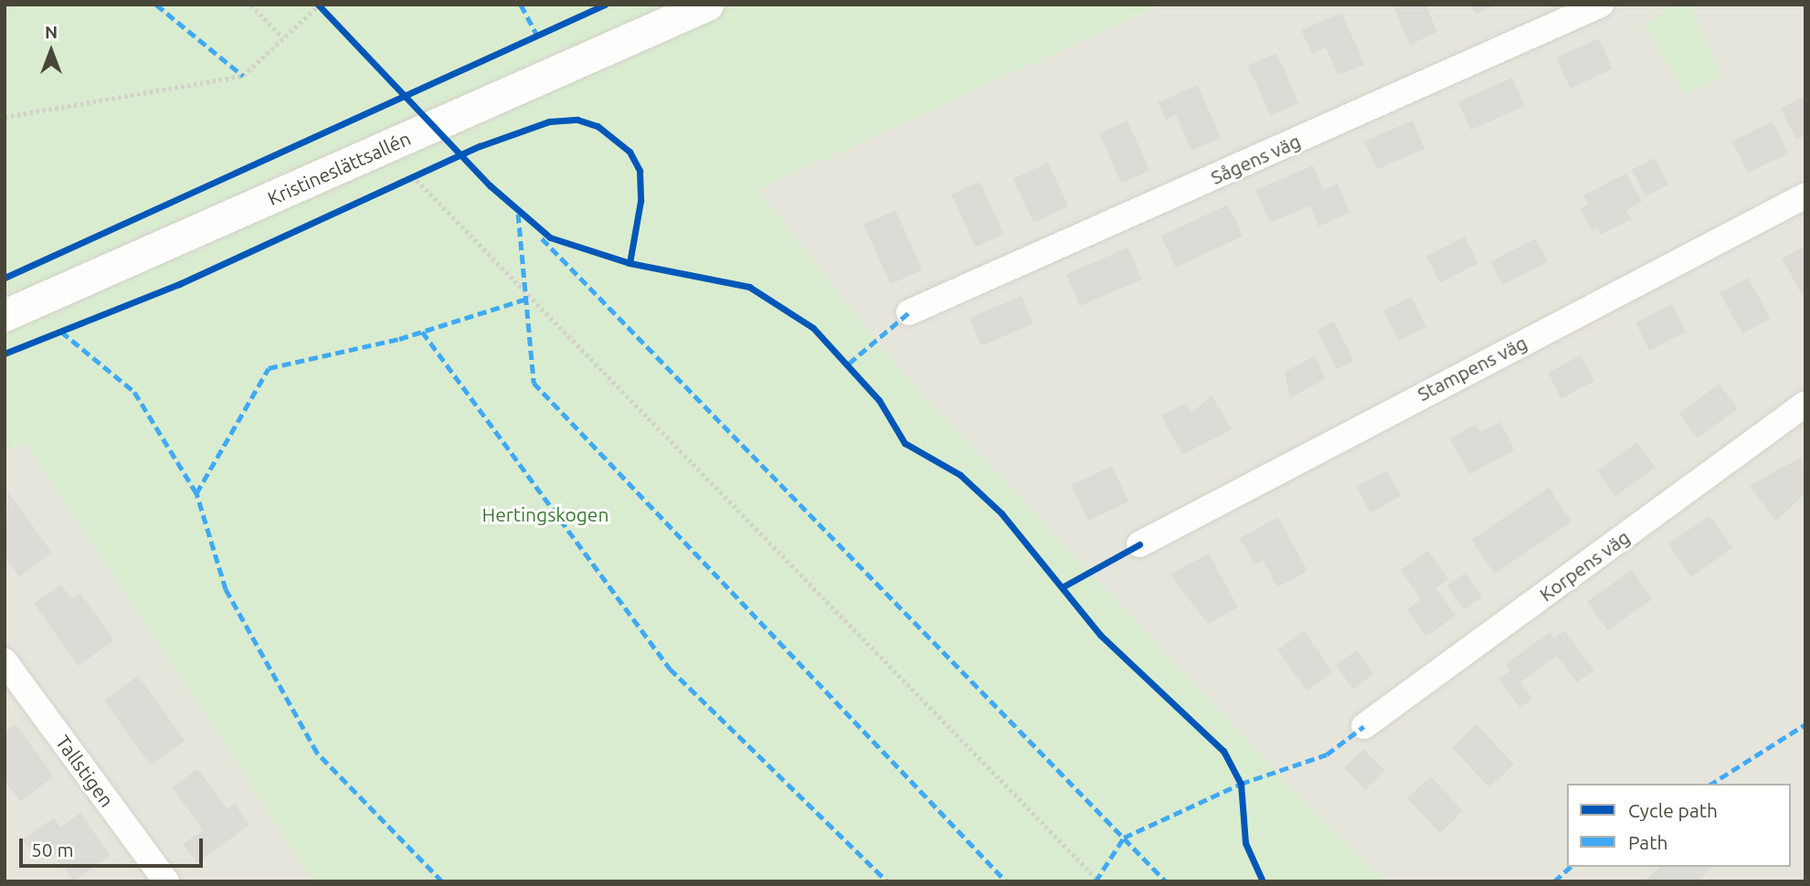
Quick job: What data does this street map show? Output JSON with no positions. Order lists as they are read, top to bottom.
{
  "streets": {
    "street": [
      "Sågens väg",
      "Kristineslättsallén",
      "Stampens väg",
      "Korpens väg",
      "Tallstigen"
    ]
  },
  "parks": ["Hertingskogen"],
  "legend": ["Cycle path", "Path"],
  "scale_bar": "50 m",
  "north": "top"
}
